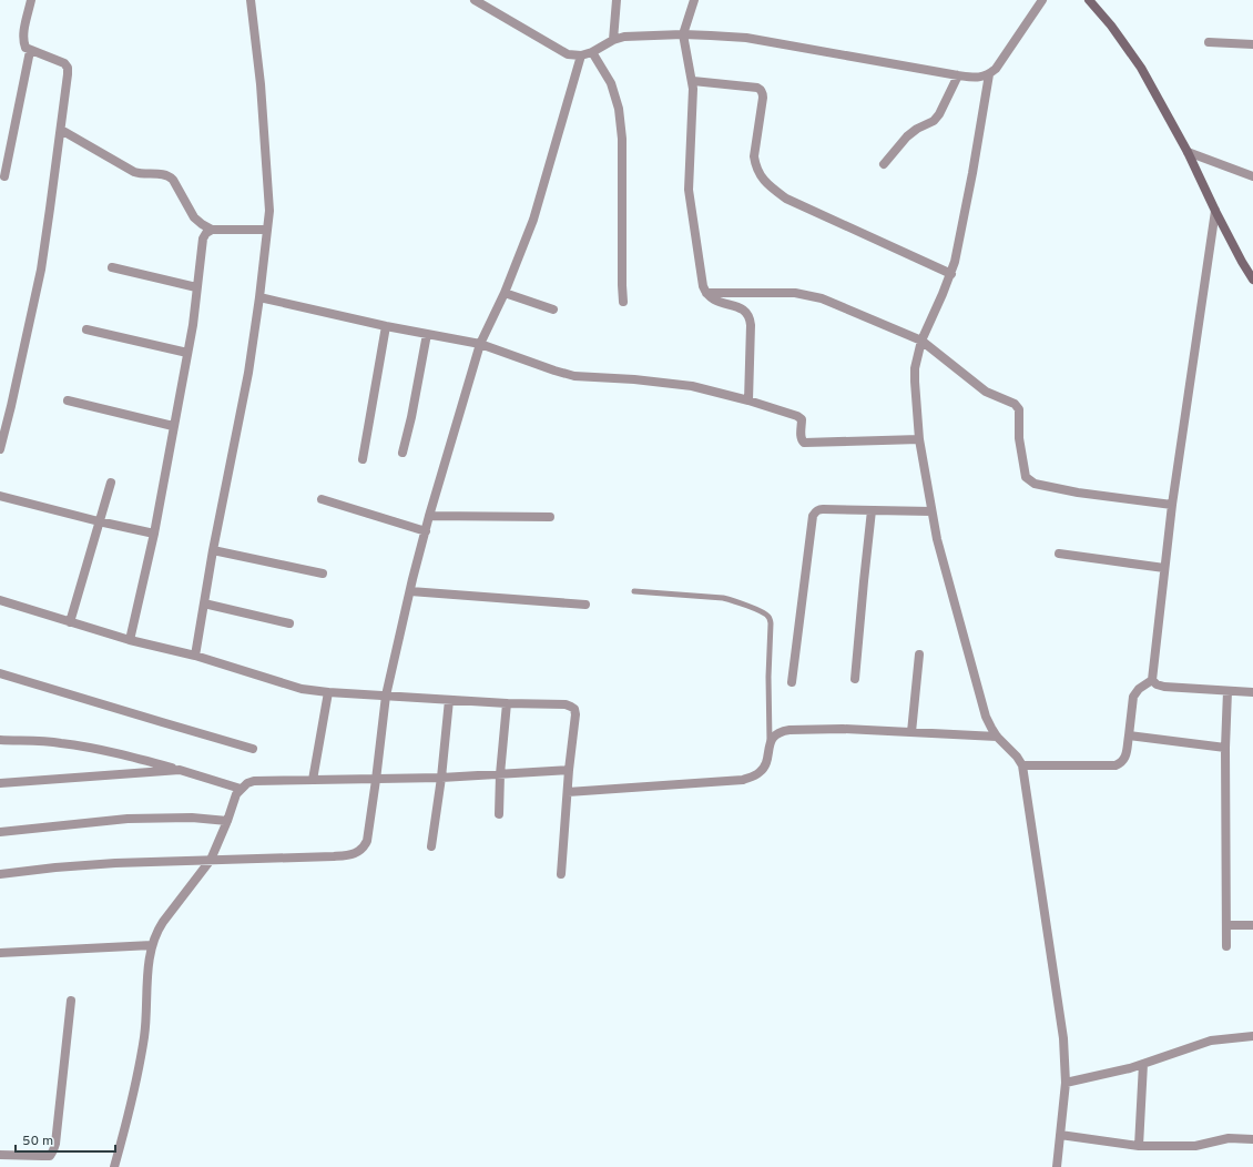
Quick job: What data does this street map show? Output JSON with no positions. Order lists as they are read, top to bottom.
{
  "scale_bar": "50 m"
}
